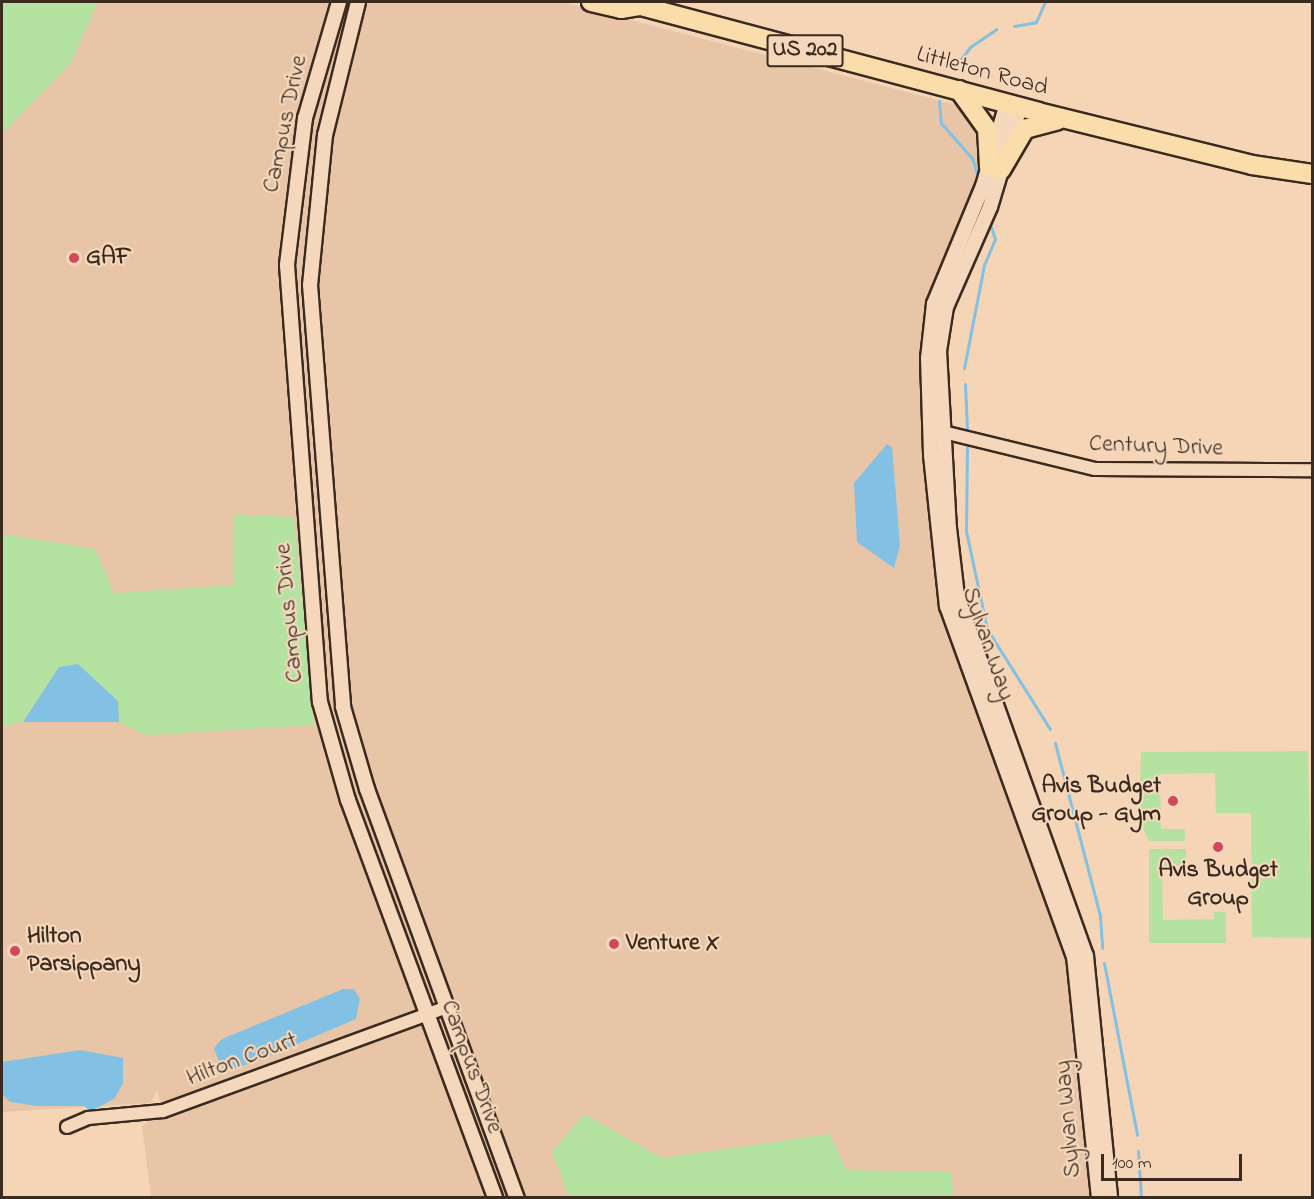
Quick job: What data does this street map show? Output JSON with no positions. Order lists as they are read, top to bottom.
{
  "streets": {
    "main road": ["US 202", "Littleton Road"],
    "street": [
      "Campus Drive",
      "Century Drive",
      "Sylvan Way",
      "Hilton Court"
    ]
  },
  "crossings": [
    ["Littleton Road", "Sylvan Way"],
    ["Campus Drive", "Hilton Court"],
    ["Century Drive", "Sylvan Way"]
  ],
  "places": [
    "GAF",
    "Avis Budget Group - Gym",
    "Avis Budget Group",
    "Venture X",
    "Hilton Parsippany"
  ],
  "scale_bar": "100 m"
}
